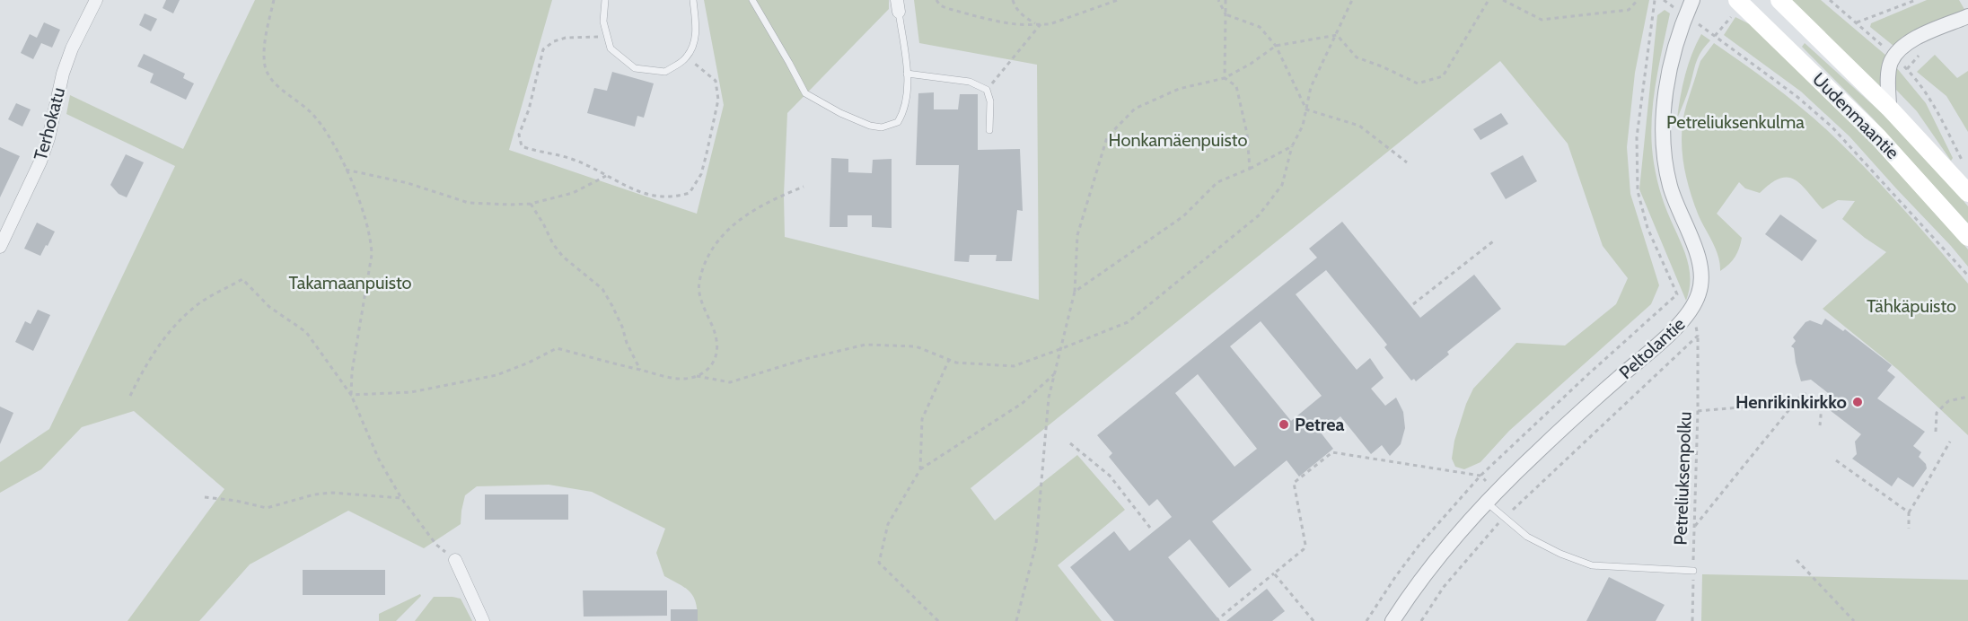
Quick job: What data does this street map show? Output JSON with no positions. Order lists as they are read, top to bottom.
{
  "streets": {
    "main road": ["Uudenmaantie"],
    "street": ["Terhokatu", "Peltolantie"],
    "path": ["Petreliuksenpolku"]
  },
  "parks": [
    "Petreliuksenkulma",
    "Honkamäenpuisto",
    "Takamaanpuisto",
    "Tähkäpuisto"
  ],
  "places": ["Henrikinkirkko", "Petrea"]
}
